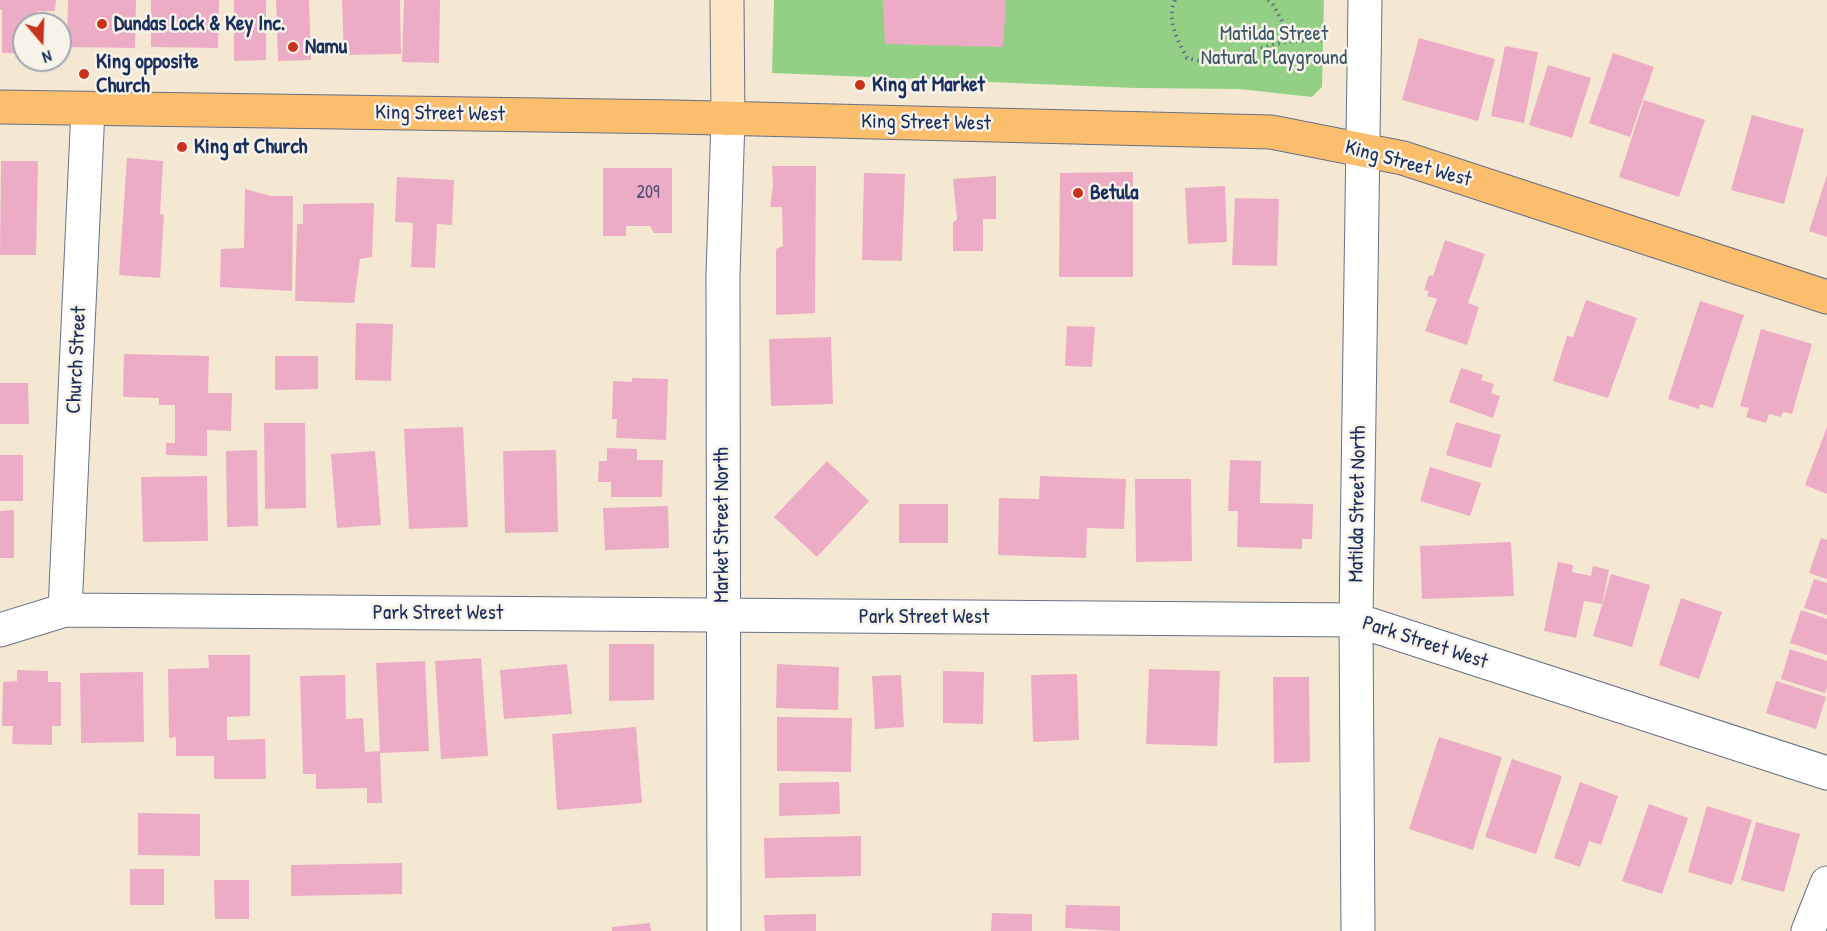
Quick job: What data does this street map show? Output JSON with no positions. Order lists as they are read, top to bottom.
{
  "streets": {
    "main road": ["King Street West"],
    "street": [
      "Church Street",
      "Matilda Street North",
      "Market Street North",
      "Park Street West"
    ]
  },
  "crossings": [
    ["King Street West", "Church Street"],
    ["King Street West", "Matilda Street North"],
    ["King Street West", "Market Street North"],
    ["Church Street", "Park Street West"],
    ["Matilda Street North", "Park Street West"],
    ["Market Street North", "Park Street West"]
  ],
  "parks": ["Matilda Street Natural Playground"],
  "places": [
    "Dundas Lock & Key Inc.",
    "Namu",
    "King opposite Church",
    "King at Market",
    "King at Church",
    "Betula"
  ],
  "house_numbers": ["209"],
  "north": "bottom"
}
